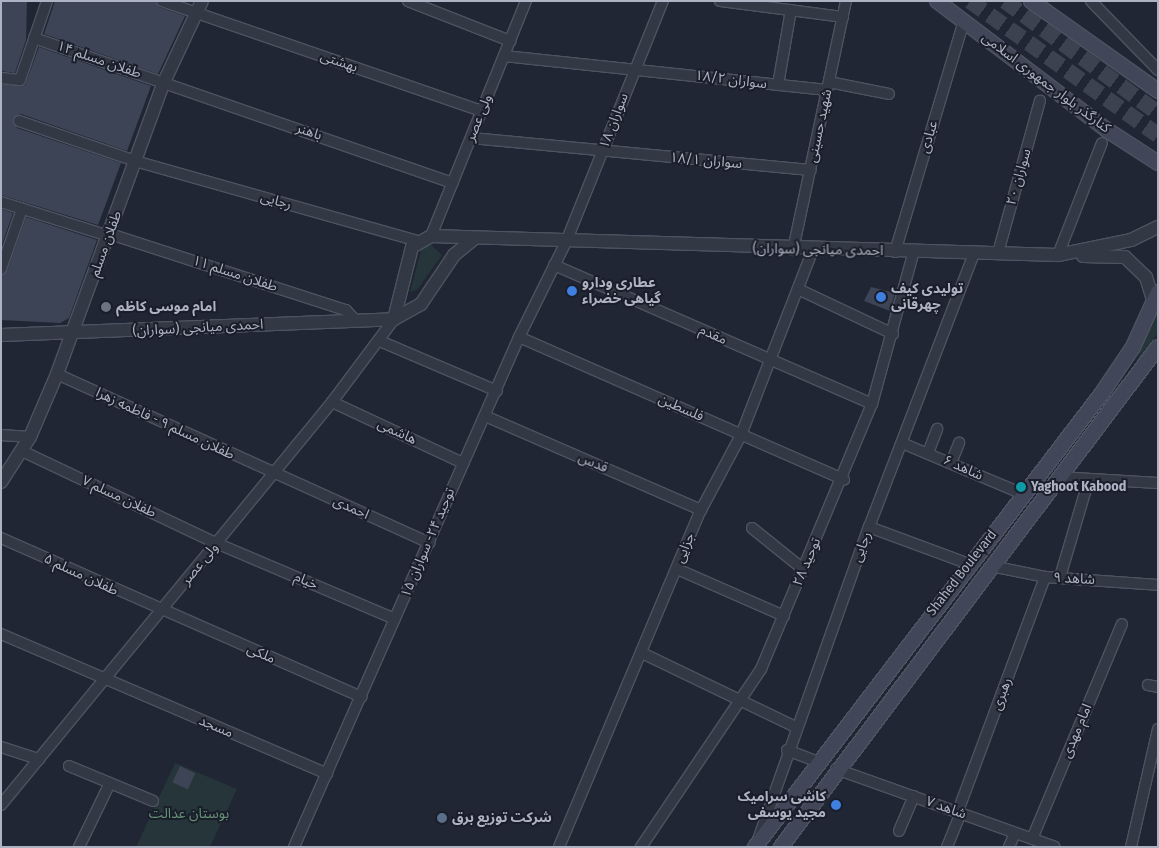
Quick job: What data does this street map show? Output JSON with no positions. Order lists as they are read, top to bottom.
{
  "streets": {
    "main road": ["کنارگذر بلوار جمهوری اسلامی", "Shahed Boulevard"],
    "street": [
      "طفلان مسلم ۱۴",
      "بهشتی",
      "سواران ۱۸/۲",
      "ولی عصر",
      "سواران ۱۸",
      "شهید حسینی",
      "باهنر",
      "عبادی",
      "سواران ۱۸/۱",
      "سواران ۲۰",
      "رجایی",
      "طفلان مسلم",
      "احمدی میانجی (سواران)",
      "طفلان مسلم ۱۱",
      "مقدم",
      "فلسطین",
      "طفلان مسلم ۹ - فاطمه زهرا",
      "هاشمی",
      "قدس",
      "شاهد ۶",
      "طفلان مسلم ۷",
      "احمدی",
      "توحید ۲۴- سواران ۱۵",
      "جزایی",
      "توحید ۲۸",
      "طفلان مسلم ۵",
      "شاهد ۹",
      "خیام",
      "ملکی",
      "رهبری",
      "مسجد",
      "امام مهدی",
      "شاهد ۷"
    ]
  },
  "crossings": [
    ["طفلان مسلم ۱۴", "باهنر"],
    ["طفلان مسلم ۱۴", "طفلان مسلم"],
    ["بهشتی", "ولی عصر"],
    ["بهشتی", "طفلان مسلم"],
    ["سواران ۱۸/۲", "ولی عصر"],
    ["سواران ۱۸/۲", "سواران ۱۸"],
    ["سواران ۱۸/۲", "شهید حسینی"],
    ["کنارگذر بلوار جمهوری اسلامی", "عبادی"],
    ["ولی عصر", "باهنر"],
    ["ولی عصر", "سواران ۱۸/۱"],
    ["ولی عصر", "احمدی میانجی (سواران)"],
    ["ولی عصر", "طفلان مسلم ۹ - فاطمه زهرا"],
    ["ولی عصر", "هاشمی"],
    ["ولی عصر", "طفلان مسلم ۷"],
    ["ولی عصر", "احمدی"],
    ["ولی عصر", "طفلان مسلم ۵"],
    ["ولی عصر", "خیام"],
    ["ولی عصر", "ملکی"],
    ["ولی عصر", "مسجد"],
    ["سواران ۱۸", "سواران ۱۸/۱"],
    ["سواران ۱۸", "احمدی میانجی (سواران)"],
    ["سواران ۱۸", "توحید ۲۴- سواران ۱۵"],
    ["شهید حسینی", "سواران ۱۸/۱"],
    ["شهید حسینی", "احمدی میانجی (سواران)"],
    ["باهنر", "طفلان مسلم"],
    ["عبادی", "احمدی میانجی (سواران)"],
    ["سواران ۲۰", "احمدی میانجی (سواران)"],
    ["رجایی", "طفلان مسلم"],
    ["رجایی", "احمدی میانجی (سواران)"],
    ["رجایی", "شاهد ۶"],
    ["رجایی", "Shahed Boulevard"],
    ["طفلان مسلم", "احمدی میانجی (سواران)"],
    ["طفلان مسلم", "طفلان مسلم ۱۱"],
    ["طفلان مسلم", "طفلان مسلم ۹ - فاطمه زهرا"],
    ["طفلان مسلم", "طفلان مسلم ۷"],
    ["احمدی میانجی (سواران)", "طفلان مسلم ۱۱"],
    ["احمدی میانجی (سواران)", "توحید ۲۴- سواران ۱۵"],
    ["احمدی میانجی (سواران)", "جزایی"],
    ["احمدی میانجی (سواران)", "توحید ۲۸"],
    ["مقدم", "توحید ۲۴- سواران ۱۵"],
    ["مقدم", "جزایی"],
    ["مقدم", "توحید ۲۸"],
    ["فلسطین", "توحید ۲۴- سواران ۱۵"],
    ["فلسطین", "جزایی"],
    ["فلسطین", "توحید ۲۸"],
    ["طفلان مسلم ۹ - فاطمه زهرا", "احمدی"],
    ["هاشمی", "توحید ۲۴- سواران ۱۵"],
    ["قدس", "توحید ۲۴- سواران ۱۵"],
    ["قدس", "جزایی"],
    ["شاهد ۶", "Shahed Boulevard"],
    ["طفلان مسلم ۷", "خیام"],
    ["احمدی", "توحید ۲۴- سواران ۱۵"],
    ["توحید ۲۴- سواران ۱۵", "خیام"],
    ["توحید ۲۴- سواران ۱۵", "ملکی"],
    ["توحید ۲۴- سواران ۱۵", "مسجد"],
    ["Shahed Boulevard", "شاهد ۹"],
    ["Shahed Boulevard", "شاهد ۷"],
    ["طفلان مسلم ۵", "ملکی"],
    ["شاهد ۹", "رهبری"],
    ["رهبری", "شاهد ۷"],
    ["امام مهدی", "شاهد ۷"]
  ],
  "parks": ["بوستان عدالت"],
  "places": [
    "عطاری ودارو گیاهی خضراء",
    "تولیدی کیف چهرقانی",
    "امام موسی کاظم",
    "Yaghoot Kabood",
    "کاشی سرامیک مجید یوسفی",
    "شرکت توزیع برق"
  ]
}
